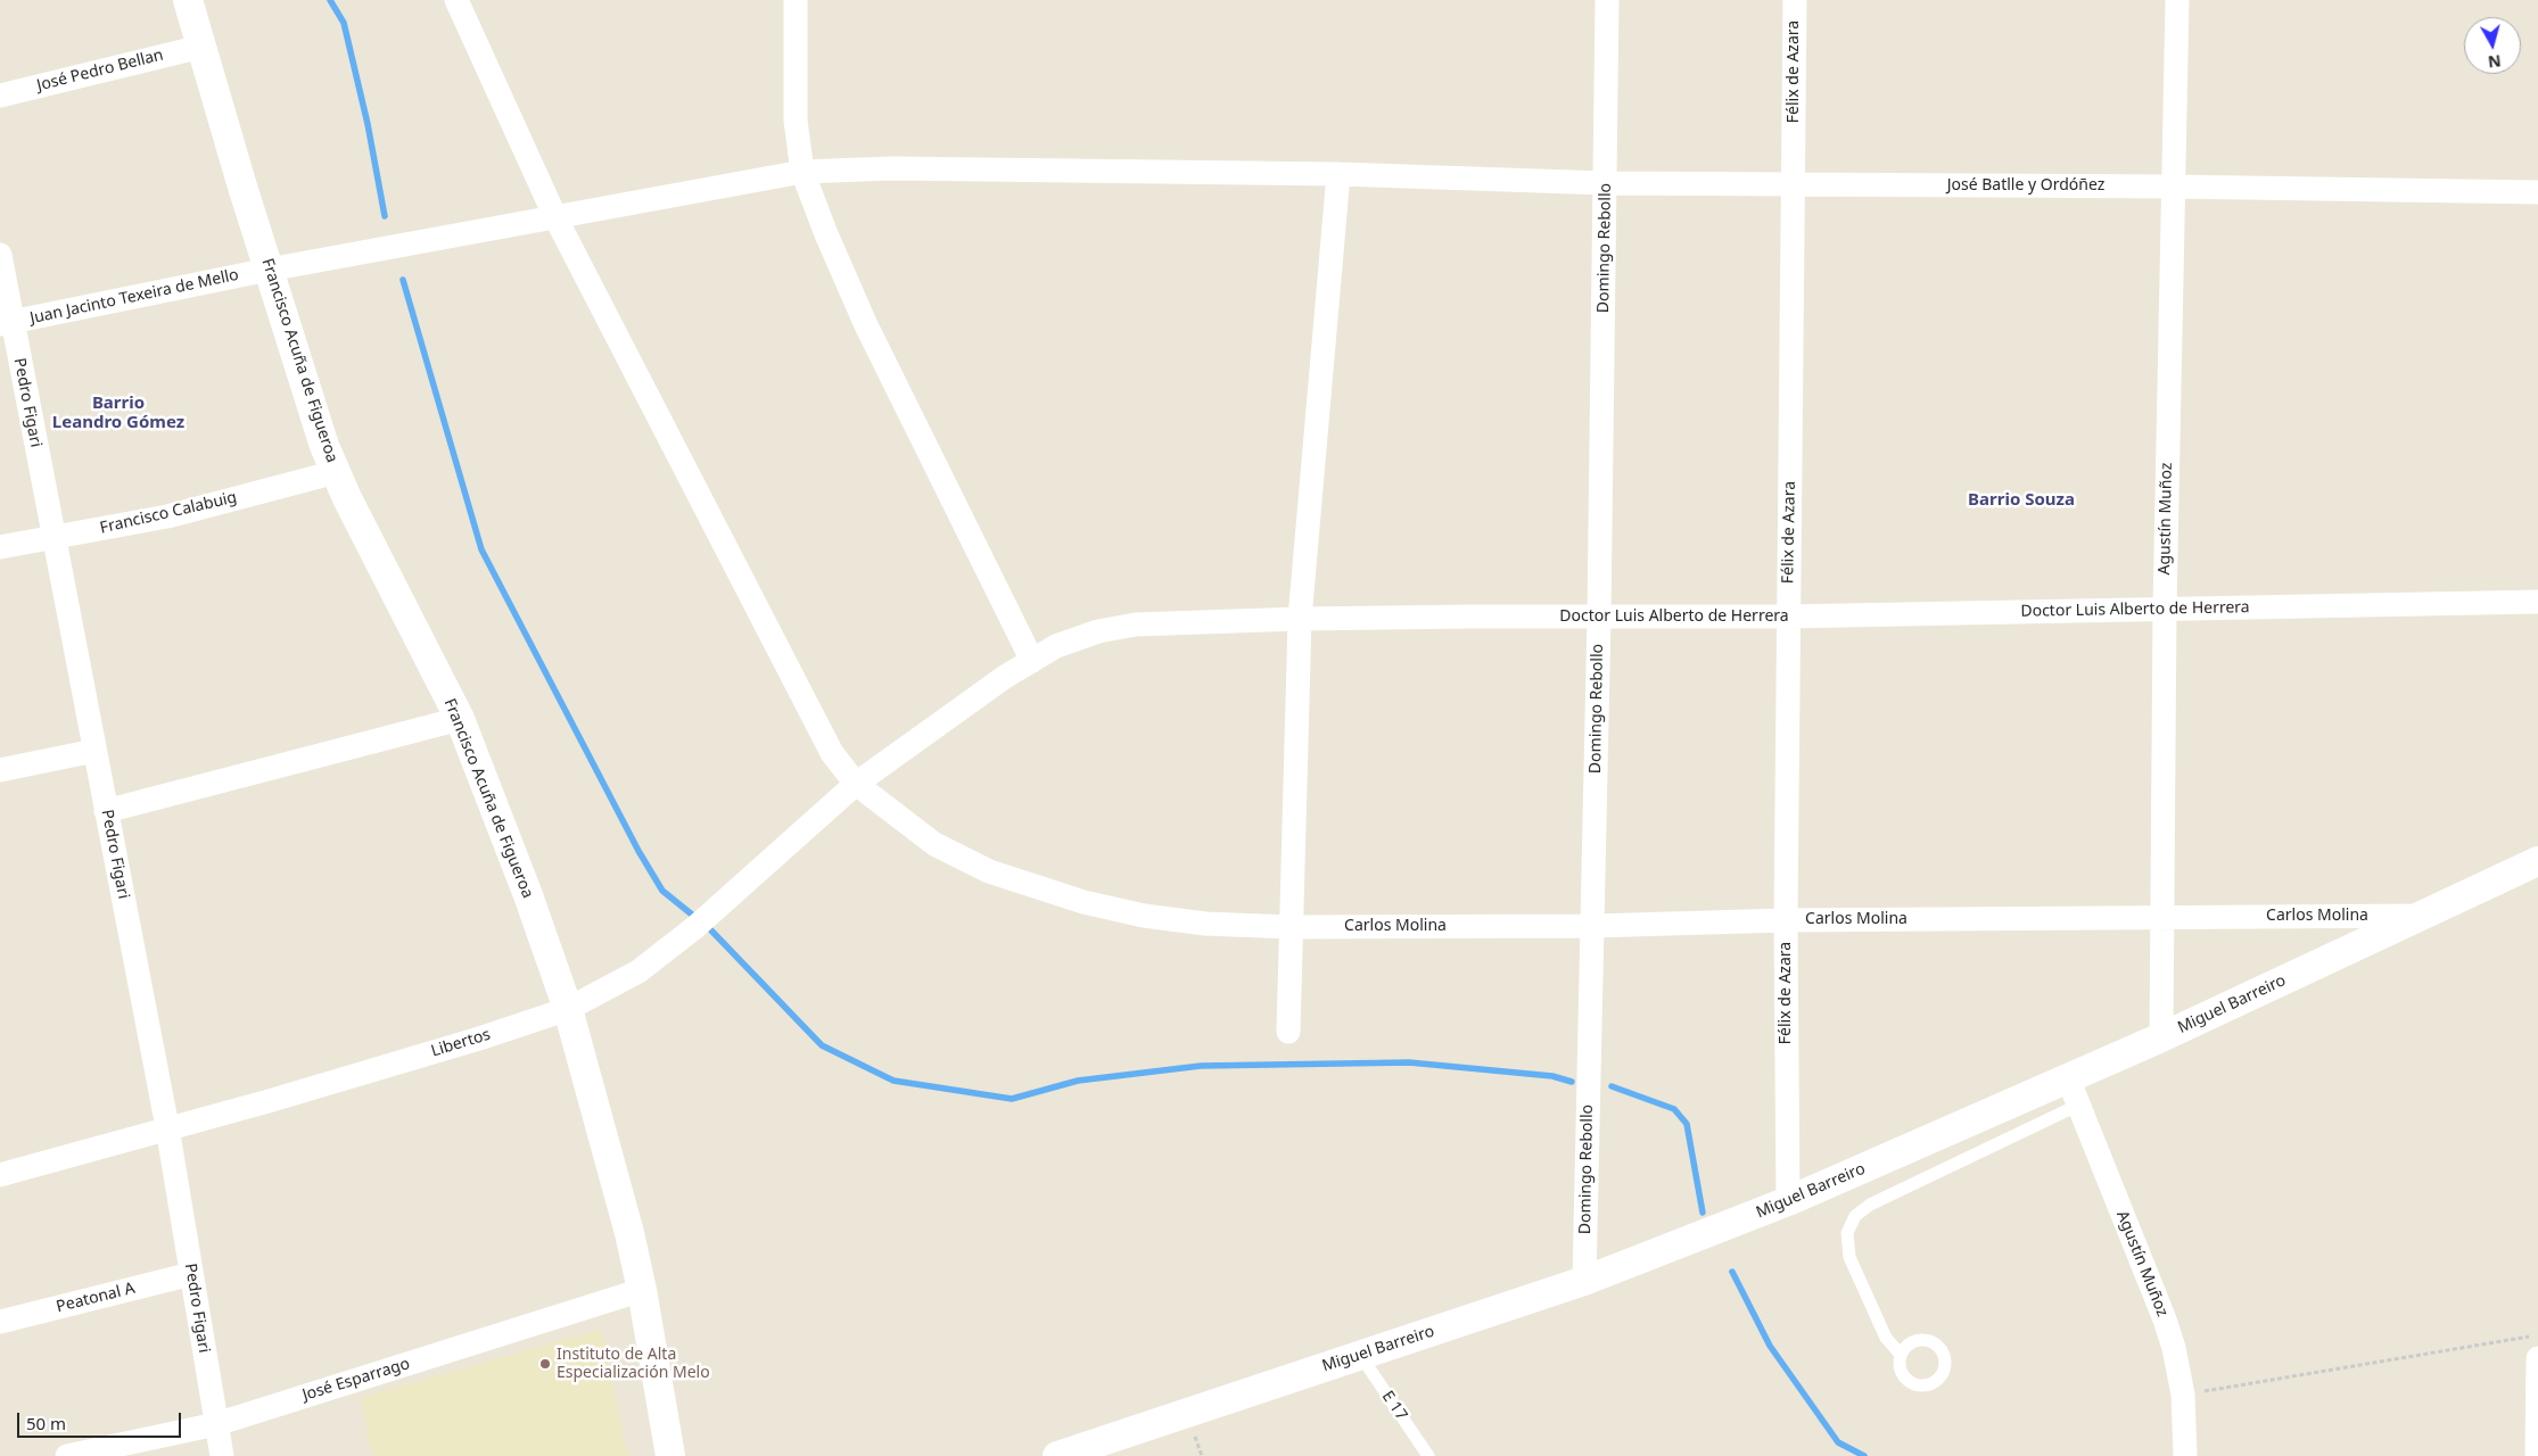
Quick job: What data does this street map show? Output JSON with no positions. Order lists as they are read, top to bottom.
{
  "streets": {
    "street": [
      "José Pedro Bellan",
      "Félix de Azara",
      "José Batlle y Ordóñez",
      "Domingo Rebollo",
      "Juan Jacinto Texeira de Mello",
      "Francisco Acuña de Figueroa",
      "Pedro Figari",
      "Francisco Calabuig",
      "Agustín Muñoz",
      "Doctor Luis Alberto de Herrera",
      "Carlos Molina",
      "Miguel Barreiro",
      "Libertos",
      "Peatonal A",
      "José Esparrago"
    ],
    "lane": ["E 17"]
  },
  "crossings": [
    ["José Pedro Bellan", "Francisco Acuña de Figueroa"],
    ["Félix de Azara", "José Batlle y Ordóñez"],
    ["Félix de Azara", "Doctor Luis Alberto de Herrera"],
    ["Félix de Azara", "Carlos Molina"],
    ["Félix de Azara", "Miguel Barreiro"],
    ["José Batlle y Ordóñez", "Domingo Rebollo"],
    ["José Batlle y Ordóñez", "Juan Jacinto Texeira de Mello"],
    ["José Batlle y Ordóñez", "Agustín Muñoz"],
    ["Domingo Rebollo", "Doctor Luis Alberto de Herrera"],
    ["Domingo Rebollo", "Carlos Molina"],
    ["Domingo Rebollo", "Miguel Barreiro"],
    ["Juan Jacinto Texeira de Mello", "Francisco Acuña de Figueroa"],
    ["Juan Jacinto Texeira de Mello", "Pedro Figari"],
    ["Juan Jacinto Texeira de Mello", "Carlos Molina"],
    ["Francisco Acuña de Figueroa", "Francisco Calabuig"],
    ["Francisco Acuña de Figueroa", "Libertos"],
    ["Francisco Acuña de Figueroa", "José Esparrago"],
    ["Pedro Figari", "Francisco Calabuig"],
    ["Pedro Figari", "Libertos"],
    ["Pedro Figari", "Peatonal A"],
    ["Pedro Figari", "José Esparrago"],
    ["Agustín Muñoz", "Doctor Luis Alberto de Herrera"],
    ["Agustín Muñoz", "Carlos Molina"],
    ["Agustín Muñoz", "Miguel Barreiro"],
    ["Doctor Luis Alberto de Herrera", "Carlos Molina"],
    ["Doctor Luis Alberto de Herrera", "Libertos"],
    ["Carlos Molina", "Miguel Barreiro"],
    ["Carlos Molina", "Libertos"],
    ["Miguel Barreiro", "E 17"]
  ],
  "districts": ["Barrio Leandro Gómez", "Barrio Souza"],
  "places": ["Instituto de Alta Especialización Melo"],
  "scale_bar": "50 m",
  "north": "bottom"
}
